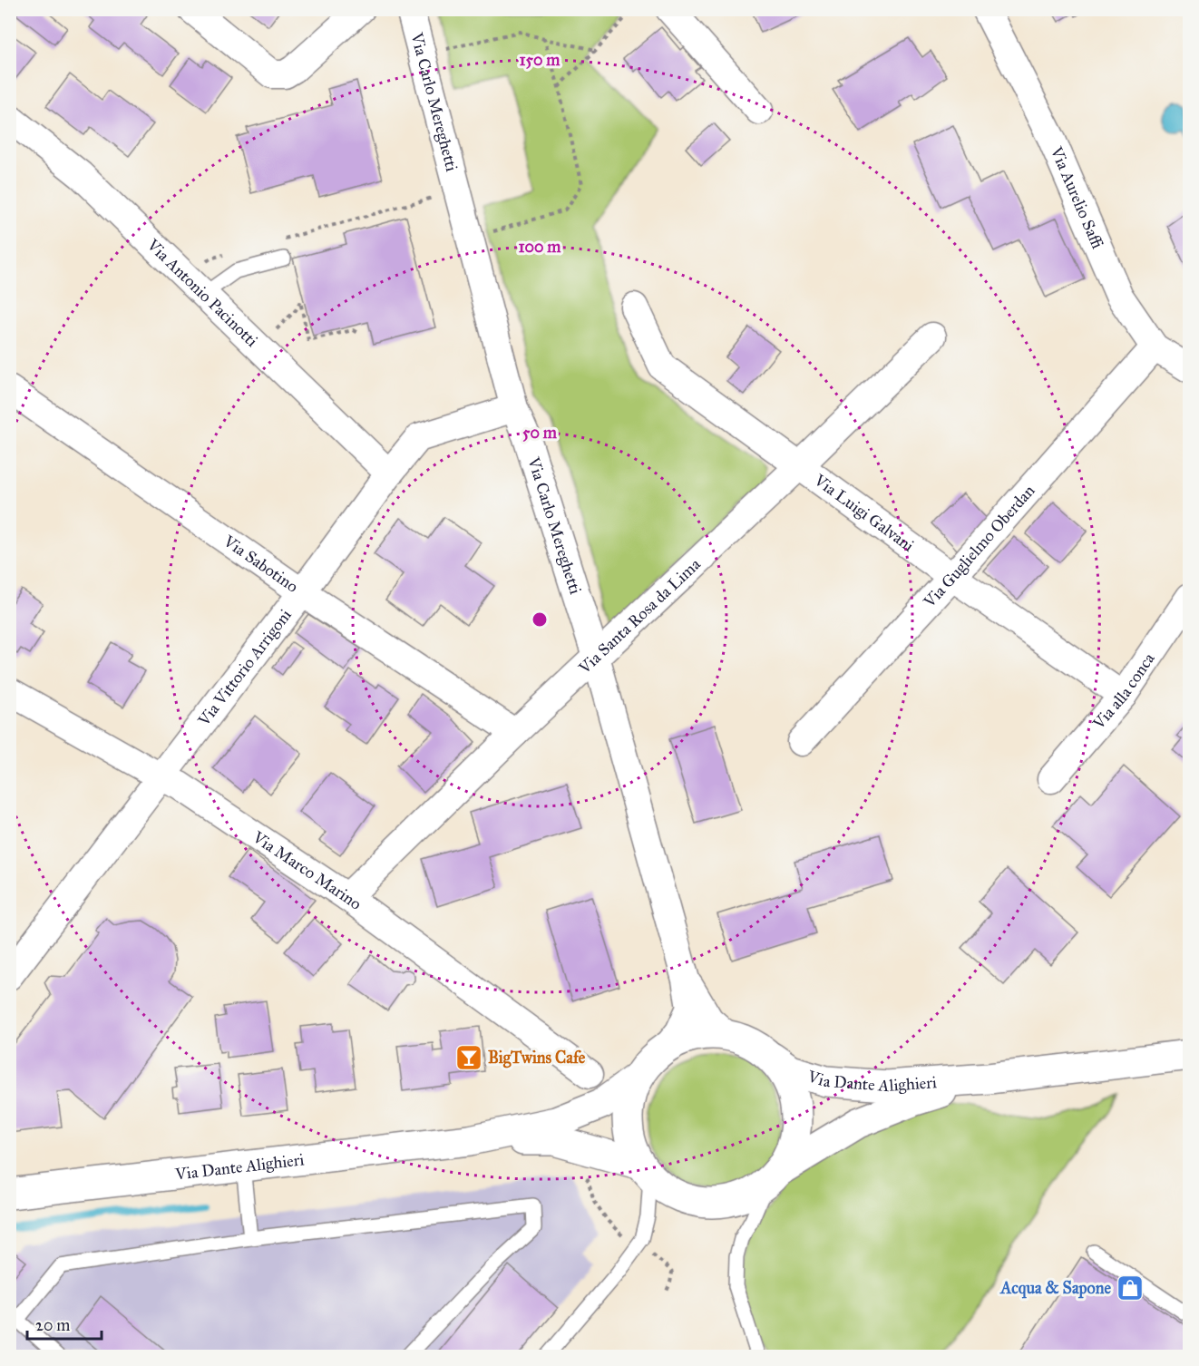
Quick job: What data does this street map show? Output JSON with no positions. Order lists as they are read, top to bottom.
{
  "streets": {
    "main road": ["Via Dante Alighieri"],
    "street": [
      "Via Carlo Mereghetti",
      "Via Aurelio Saffi",
      "Via Antonio Pacinotti",
      "Via Luigi Galvani",
      "Via Guglielmo Oberdan",
      "Via Sabotino",
      "Via Santa Rosa da Lima",
      "Via Vittorio Arrigoni",
      "Via alla conca",
      "Via Marco Marino"
    ]
  },
  "crossings": [
    ["Via Carlo Mereghetti", "Via Santa Rosa da Lima"],
    ["Via Carlo Mereghetti", "Via Vittorio Arrigoni"],
    ["Via Carlo Mereghetti", "Via Dante Alighieri"],
    ["Via Aurelio Saffi", "Via Guglielmo Oberdan"],
    ["Via Antonio Pacinotti", "Via Vittorio Arrigoni"],
    ["Via Luigi Galvani", "Via Guglielmo Oberdan"],
    ["Via Luigi Galvani", "Via Santa Rosa da Lima"],
    ["Via Luigi Galvani", "Via alla conca"],
    ["Via Sabotino", "Via Santa Rosa da Lima"],
    ["Via Sabotino", "Via Vittorio Arrigoni"],
    ["Via Santa Rosa da Lima", "Via Marco Marino"],
    ["Via Vittorio Arrigoni", "Via Marco Marino"]
  ],
  "places": {
    "bar": ["BigTwins Cafe"],
    "shop": ["Acqua & Sapone"]
  },
  "scale_bar": "20 m",
  "rings": ["150 m", "100 m", "50 m"]
}
